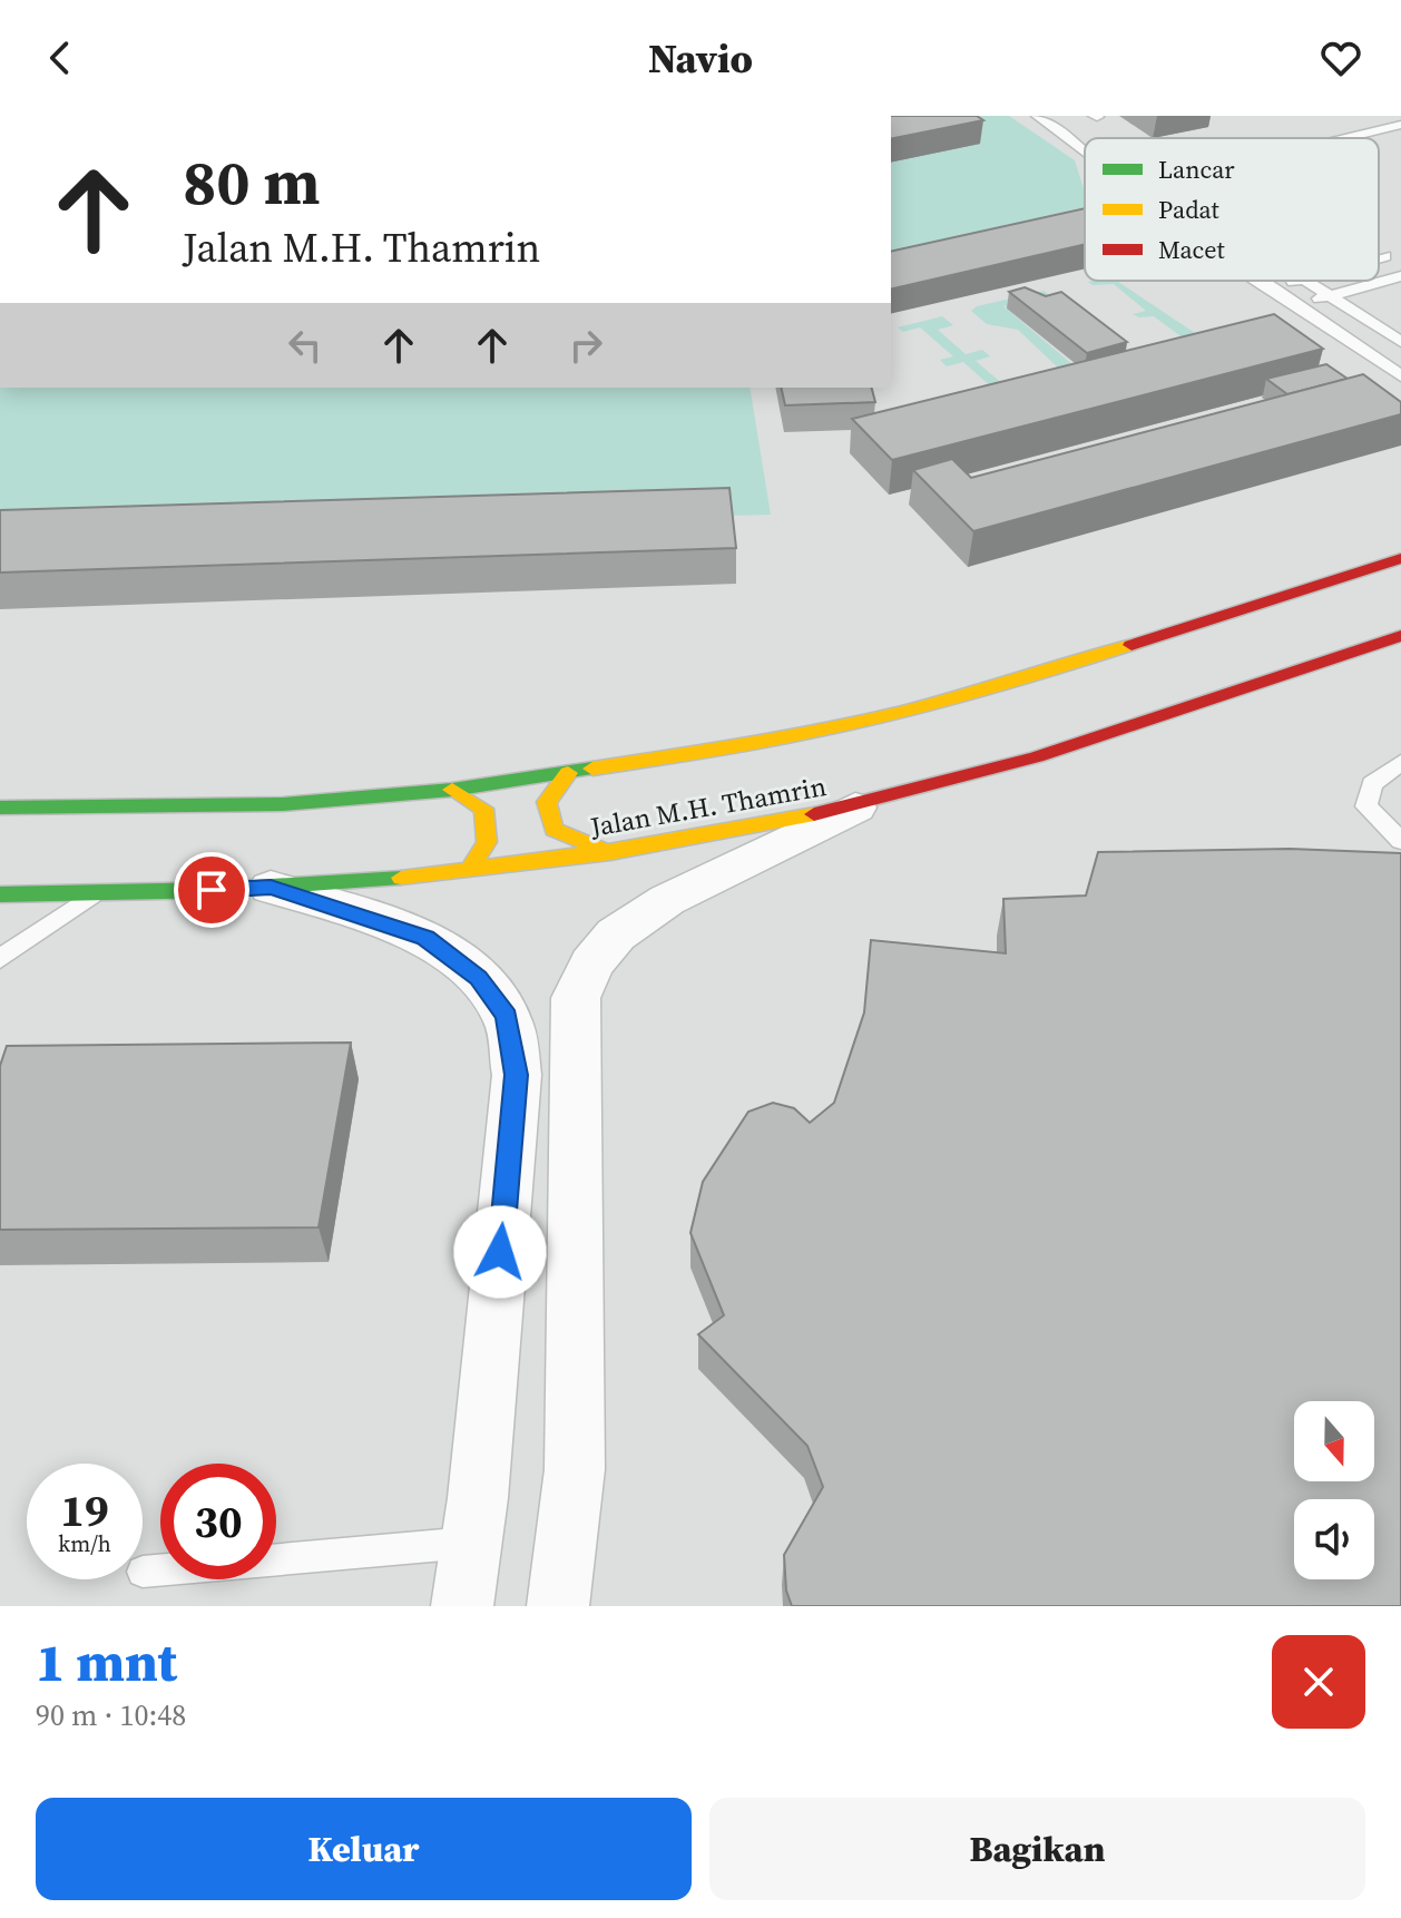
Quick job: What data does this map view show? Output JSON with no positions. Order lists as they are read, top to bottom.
{
  "streets": {
    "main road": ["Jalan M.H. Thamrin"]
  },
  "legend": ["Lancar", "Padat", "Macet"],
  "north": "bottom",
  "page": {
    "header": "Navio",
    "turn": ["80 m", "Jalan M.H. Thamrin"],
    "speed": "19 km/h",
    "limit": "30",
    "heading": ["1 mnt", "90 m · 10:48"],
    "buttons": ["Keluar", "Bagikan"]
  }
}
